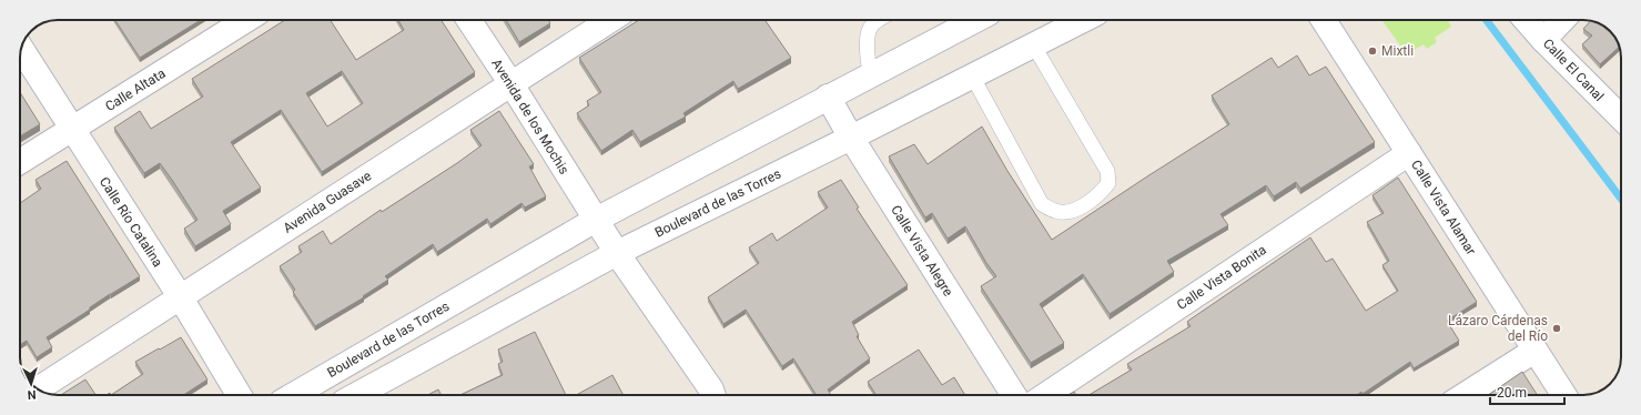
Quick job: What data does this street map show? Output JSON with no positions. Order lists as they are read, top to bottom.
{
  "streets": {
    "street": [
      "Calle El Canal",
      "Calle Altata",
      "Avenida de los Mochis",
      "Avenida Guasave",
      "Boulevard de las Torres",
      "Calle Vista Alamar",
      "Calle Río Catalina",
      "Calle Vista Alegre",
      "Calle Vista Bonita"
    ]
  },
  "crossings": [
    ["Calle Altata", "Calle Río Catalina"],
    ["Avenida de los Mochis", "Avenida Guasave"],
    ["Avenida de los Mochis", "Boulevard de las Torres"],
    ["Avenida Guasave", "Calle Río Catalina"],
    ["Boulevard de las Torres", "Calle Vista Alegre"],
    ["Calle Vista Alamar", "Calle Vista Bonita"]
  ],
  "places": ["Mixtli", "Lázaro Cárdenas del Río"],
  "scale_bar": "20 m",
  "north": "bottom"
}
